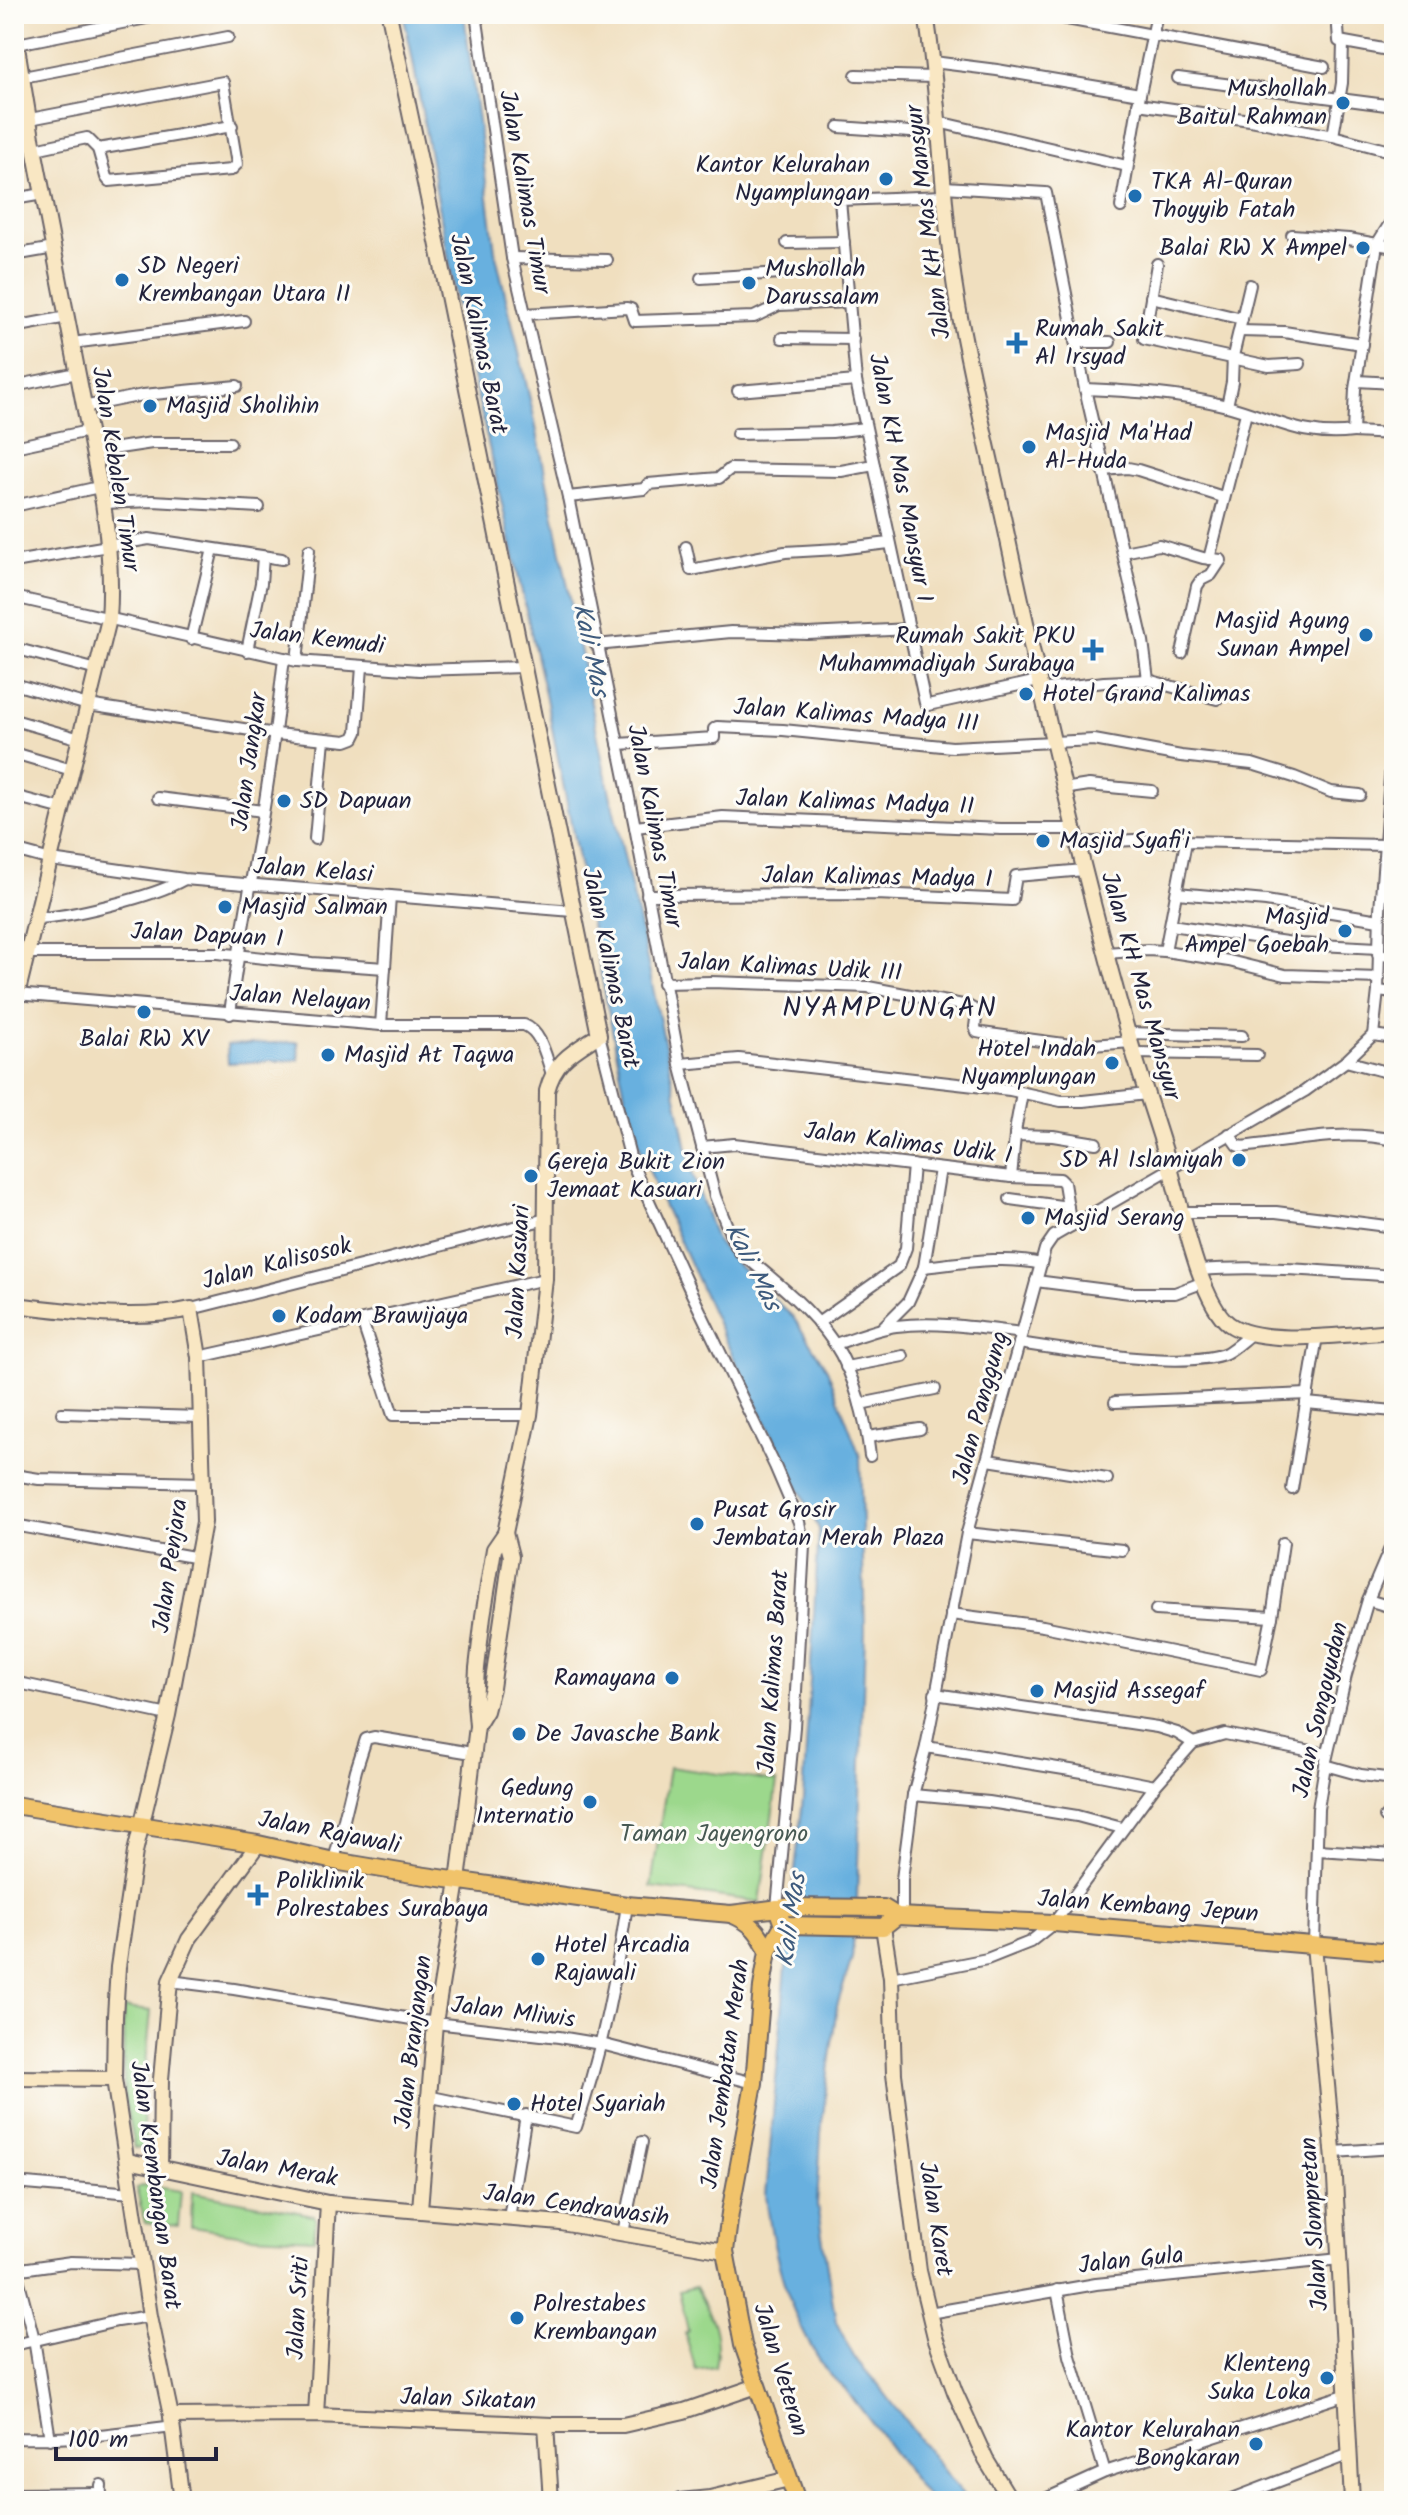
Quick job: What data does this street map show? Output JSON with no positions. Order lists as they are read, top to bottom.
{
  "streets": {
    "main road": [
      "Jalan Rajawali",
      "Jalan Kembang Jepun",
      "Jalan Jembatan Merah",
      "Jalan Veteran"
    ],
    "street": [
      "Jalan Kalimas Timur",
      "Jalan KH Mas Mansyur",
      "Jalan Kalimas Barat",
      "Jalan Kebalen Timur",
      "Jalan KH Mas Mansyur I",
      "Jalan Kemudi",
      "Jalan Kalimas Madya III",
      "Jalan Jangkar",
      "Jalan Kalimas Madya II",
      "Jalan Kelasi",
      "Jalan Kalimas Madya I",
      "Jalan Dapuan I",
      "Jalan Kalimas Udik III",
      "Jalan Nelayan",
      "Jalan Kalimas Udik I",
      "Jalan Kalisosok",
      "Jalan Kasuari",
      "Jalan Panggung",
      "Jalan Penjara",
      "Jalan Songoyudan",
      "Jalan Mliwis",
      "Jalan Branjangan",
      "Jalan Merak",
      "Jalan Krembangan Barat",
      "Jalan Cendrawasih",
      "Jalan Karet",
      "Jalan Slompretan",
      "Jalan Gula",
      "Jalan Sriti",
      "Jalan Sikatan"
    ]
  },
  "crossings": [
    ["Jalan Kalimas Timur", "Jalan Kalimas Madya III"],
    ["Jalan Kalimas Timur", "Jalan Kalimas Madya II"],
    ["Jalan Kalimas Timur", "Jalan Kalimas Madya I"],
    ["Jalan Kalimas Timur", "Jalan Kalimas Udik III"],
    ["Jalan Kalimas Timur", "Jalan Kalimas Udik I"],
    ["Jalan KH Mas Mansyur", "Jalan KH Mas Mansyur I"],
    ["Jalan KH Mas Mansyur", "Jalan Kalimas Madya III"],
    ["Jalan KH Mas Mansyur", "Jalan Kalimas Madya II"],
    ["Jalan KH Mas Mansyur", "Jalan Kalimas Madya I"],
    ["Jalan KH Mas Mansyur", "Jalan Kalimas Udik III"],
    ["Jalan KH Mas Mansyur", "Jalan Panggung"],
    ["Jalan Kalimas Barat", "Jalan Kemudi"],
    ["Jalan Kalimas Barat", "Jalan Kelasi"],
    ["Jalan Kalimas Barat", "Jalan Rajawali"],
    ["Jalan Kalimas Barat", "Jalan Kembang Jepun"],
    ["Jalan Kebalen Timur", "Jalan Kemudi"],
    ["Jalan Kebalen Timur", "Jalan Kelasi"],
    ["Jalan Kebalen Timur", "Jalan Dapuan I"],
    ["Jalan Kebalen Timur", "Jalan Nelayan"],
    ["Jalan Kemudi", "Jalan Jangkar"],
    ["Jalan Jangkar", "Jalan Kelasi"],
    ["Jalan Jangkar", "Jalan Dapuan I"],
    ["Jalan Jangkar", "Jalan Nelayan"],
    ["Jalan Nelayan", "Jalan Kasuari"],
    ["Jalan Kalimas Udik I", "Jalan Panggung"],
    ["Jalan Kalisosok", "Jalan Kasuari"],
    ["Jalan Kalisosok", "Jalan Penjara"],
    ["Jalan Kasuari", "Jalan Rajawali"],
    ["Jalan Kasuari", "Jalan Branjangan"],
    ["Jalan Panggung", "Jalan Kembang Jepun"],
    ["Jalan Penjara", "Jalan Rajawali"],
    ["Jalan Penjara", "Jalan Krembangan Barat"],
    ["Jalan Songoyudan", "Jalan Kembang Jepun"],
    ["Jalan Songoyudan", "Jalan Slompretan"],
    ["Jalan Rajawali", "Jalan Kembang Jepun"],
    ["Jalan Rajawali", "Jalan Branjangan"],
    ["Jalan Rajawali", "Jalan Krembangan Barat"],
    ["Jalan Kembang Jepun", "Jalan Slompretan"],
    ["Jalan Mliwis", "Jalan Branjangan"],
    ["Jalan Mliwis", "Jalan Jembatan Merah"],
    ["Jalan Branjangan", "Jalan Merak"],
    ["Jalan Branjangan", "Jalan Cendrawasih"],
    ["Jalan Jembatan Merah", "Jalan Cendrawasih"],
    ["Jalan Jembatan Merah", "Jalan Veteran"],
    ["Jalan Merak", "Jalan Krembangan Barat"],
    ["Jalan Merak", "Jalan Cendrawasih"],
    ["Jalan Merak", "Jalan Sriti"],
    ["Jalan Krembangan Barat", "Jalan Sikatan"],
    ["Jalan Cendrawasih", "Jalan Veteran"],
    ["Jalan Karet", "Jalan Gula"],
    ["Jalan Slompretan", "Jalan Gula"],
    ["Jalan Sriti", "Jalan Sikatan"],
    ["Jalan Veteran", "Jalan Sikatan"]
  ],
  "districts": ["NYAMPLUNGAN"],
  "water": ["Kali Mas"],
  "parks": ["Taman Jayengrono"],
  "places": {
    "other": [
      "Mushollah Baitul Rahman",
      "Kantor Kelurahan Nyamplungan",
      "TKA Al-Quran Thoyyib Fatah",
      "Balai RW X Ampel",
      "SD Negeri Krembangan Utara II",
      "Mushollah Darussalam",
      "Masjid Sholihin",
      "Masjid Ma'Had Al-Huda",
      "Masjid Agung Sunan Ampel",
      "Hotel Grand Kalimas",
      "SD Dapuan",
      "Masjid Syafi'i",
      "Masjid Salman",
      "Masjid Ampel Goebah",
      "Balai RW XV",
      "Masjid At Taqwa",
      "Hotel Indah Nyamplungan",
      "SD Al Islamiyah",
      "Gereja Bukit Zion Jemaat Kasuari",
      "Masjid Serang",
      "Kodam Brawijaya",
      "Pusat Grosir Jembatan Merah Plaza",
      "Ramayana",
      "Masjid Assegaf",
      "De Javasche Bank",
      "Gedung Internatio",
      "Hotel Arcadia Rajawali",
      "Hotel Syariah",
      "Polrestabes Krembangan",
      "Klenteng Suka Loka",
      "Kantor Kelurahan Bongkaran"
    ],
    "health": ["Rumah Sakit Al Irsyad", "Rumah Sakit PKU Muhammadiyah Surabaya", "Poliklinik Polrestabes Surabaya"]
  },
  "scale_bar": "100 m"
}
